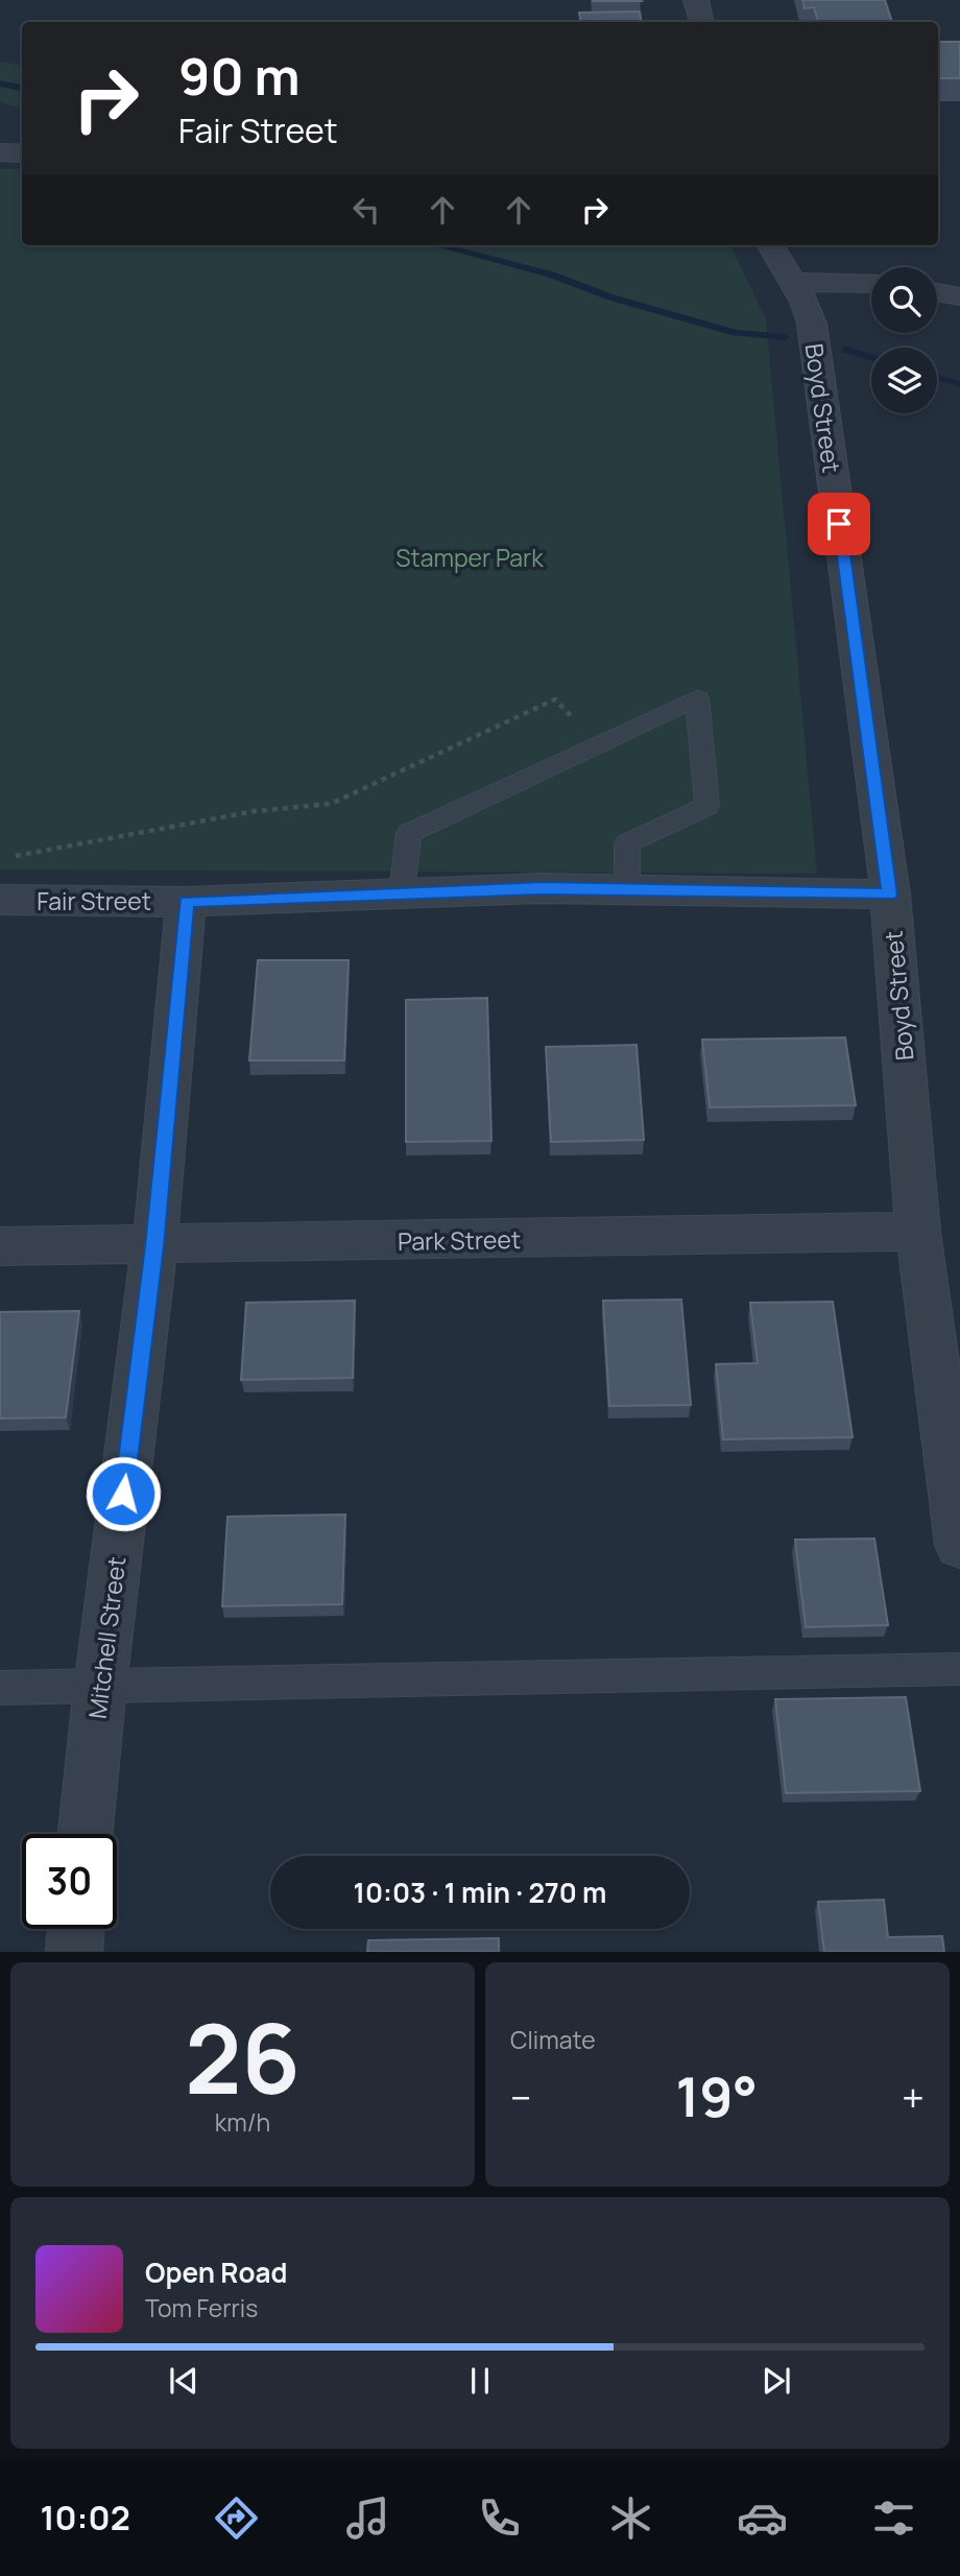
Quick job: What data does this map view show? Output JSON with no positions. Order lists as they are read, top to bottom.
{
  "streets": {
    "street": [
      "Boyd Street",
      "Fair Street",
      "Park Street",
      "Mitchell Street"
    ]
  },
  "crossings": [
    ["Boyd Street", "Fair Street"],
    ["Boyd Street", "Park Street"],
    ["Fair Street", "Mitchell Street"],
    ["Park Street", "Mitchell Street"]
  ],
  "parks": ["Stamper Park"],
  "page": {
    "turn": ["90 m", "Fair Street"],
    "limit": "30",
    "trip": "10:03 · 1 min · 270 m",
    "tile": [
      ["26", "km/h"],
      "Climate"
    ],
    "heat": ["−", "19°", "+"],
    "song": ["Open Road", "Tom Ferris"],
    "tabs": "10:02"
  }
}
